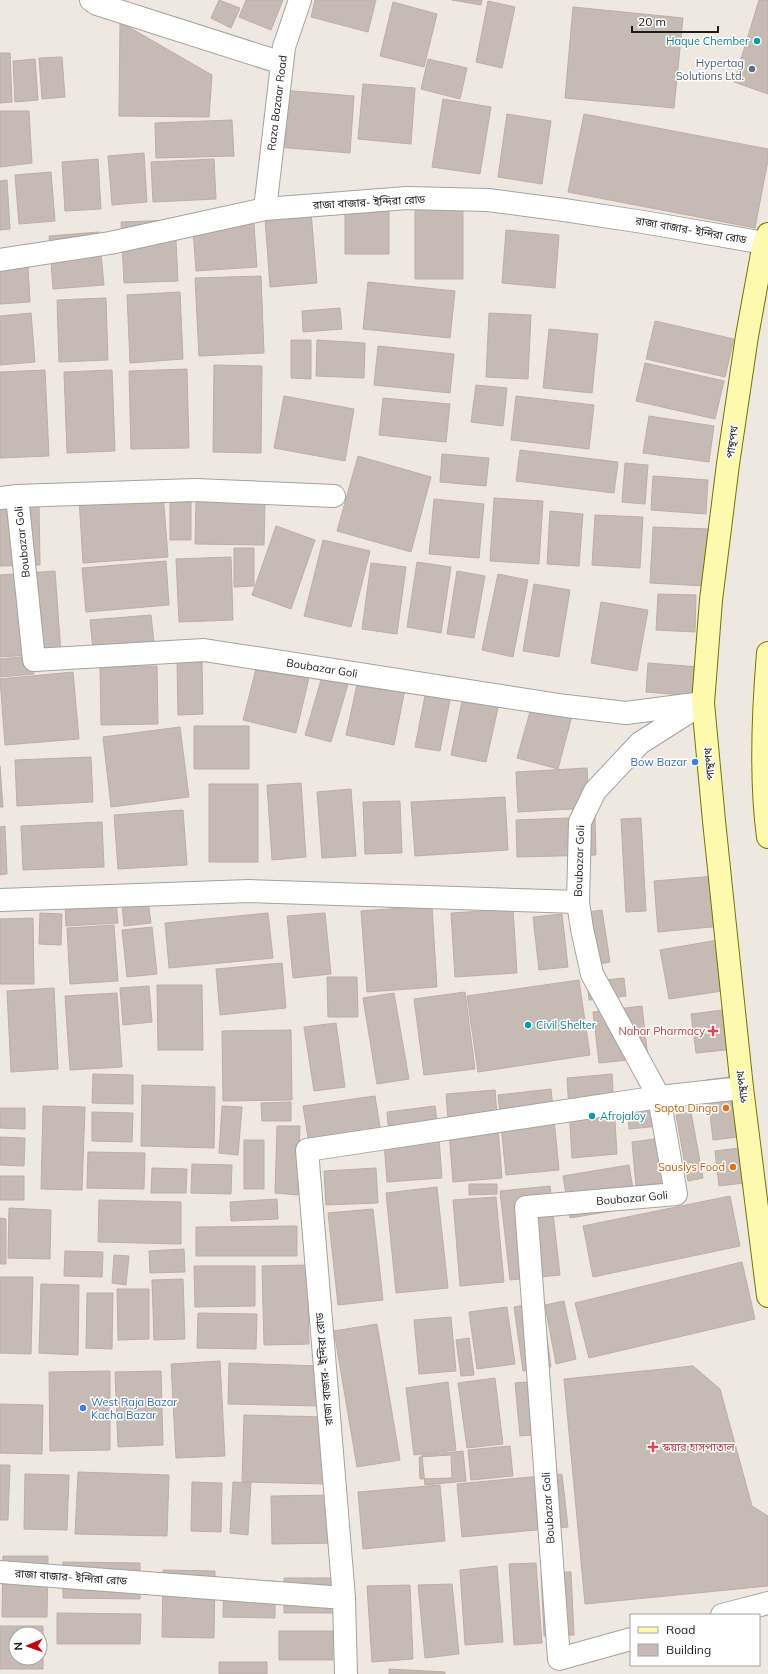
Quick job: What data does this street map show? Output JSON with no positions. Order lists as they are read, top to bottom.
{
  "streets": {
    "main road": ["পান্থপথ"],
    "street": ["Raza Bazaar Road", "রাজা বাজার- ইন্দিরা রোড", "Boubazar Goli"]
  },
  "crossings": [
    ["Raza Bazaar Road", "রাজা বাজার- ইন্দিরা রোড"],
    ["রাজা বাজার- ইন্দিরা রোড", "পান্থপথ"],
    ["রাজা বাজার- ইন্দিরা রোড", "Boubazar Goli"],
    ["পান্থপথ", "Boubazar Goli"]
  ],
  "places": {
    "other": [
      "Haque Chember",
      "Hypertag Solutions Ltd.",
      "Bow Bazar",
      "Civil Shelter",
      "Sapta Dinga",
      "Afrojaloy",
      "Sauslys Food",
      "West Raja Bazar Kacha Bazar"
    ],
    "health": ["Nahar Pharmacy", "স্কয়ার হাসপাতাল"]
  },
  "legend": ["Road", "Building"],
  "scale_bar": "20 m",
  "north": "left"
}
